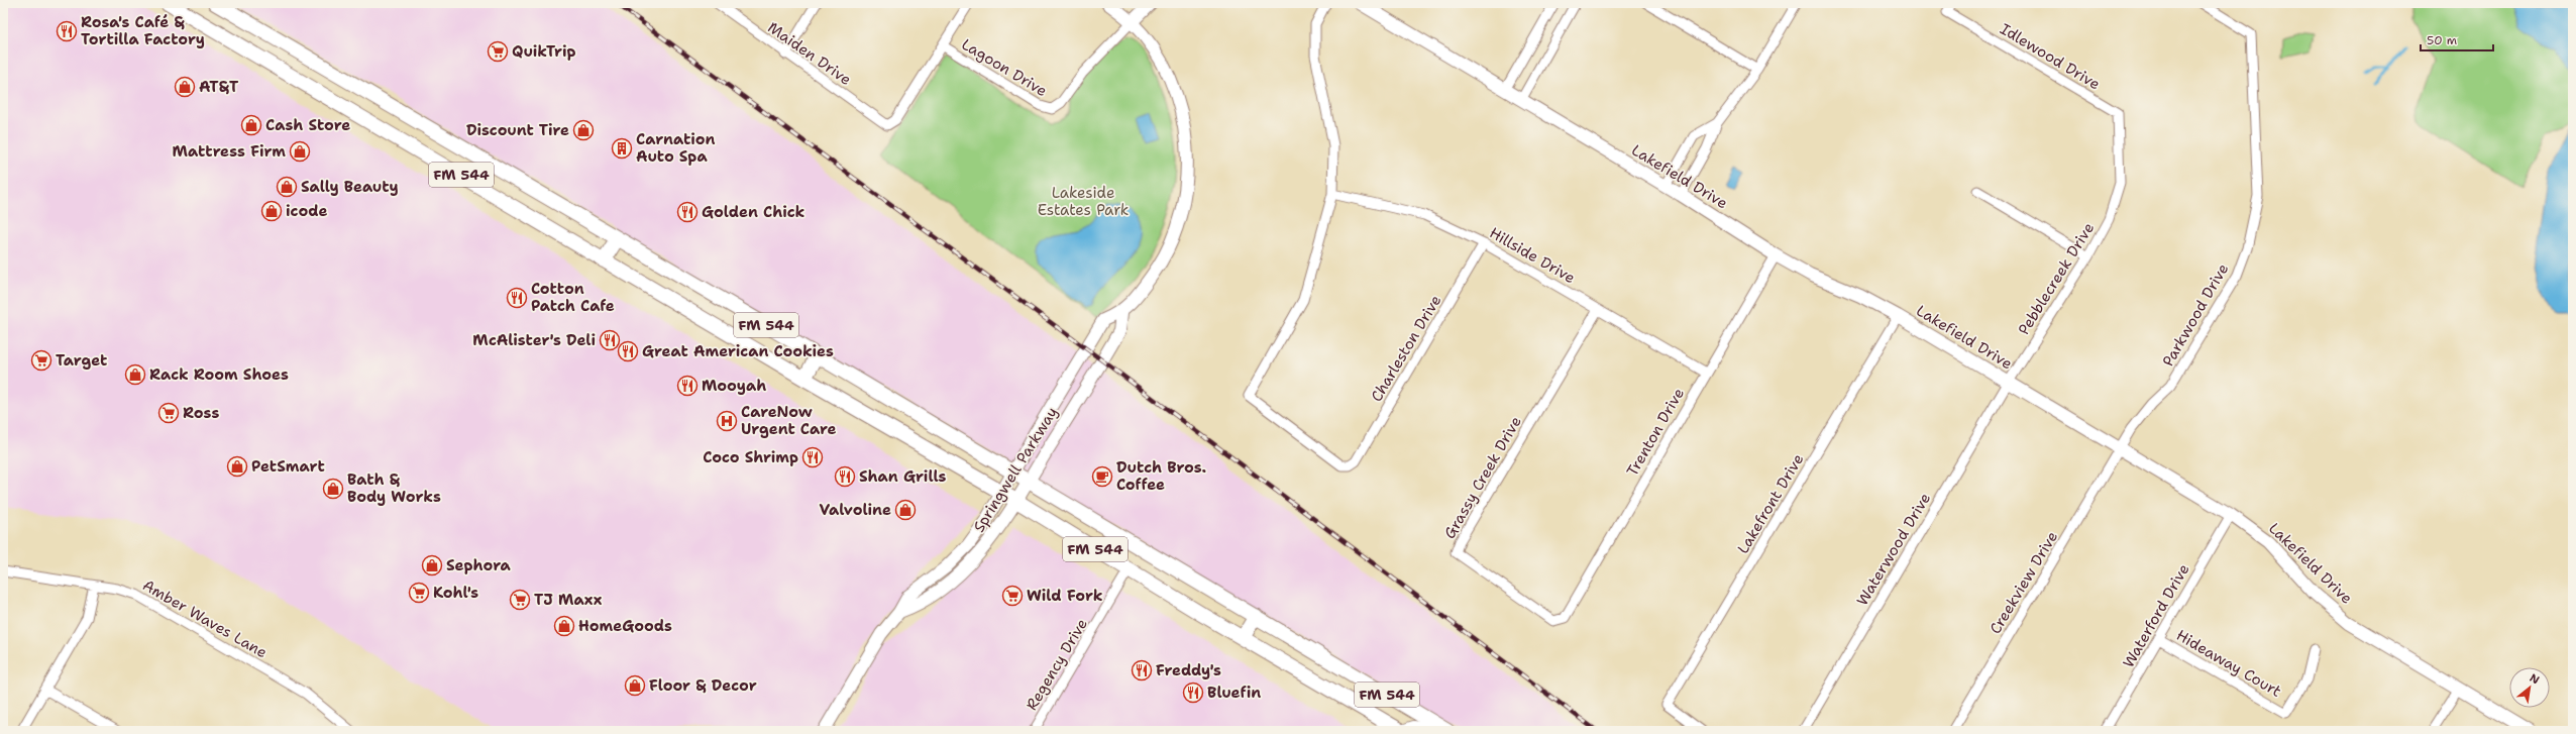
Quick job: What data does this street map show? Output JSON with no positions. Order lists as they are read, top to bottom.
{
  "streets": {
    "main road": ["FM 544"],
    "street": [
      "Maiden Drive",
      "Idlewood Drive",
      "Lagoon Drive",
      "Lakefield Drive",
      "Hillside Drive",
      "Pebblecreek Drive",
      "Parkwood Drive",
      "Charleston Drive",
      "Trenton Drive",
      "Springwell Parkway",
      "Grassy Creek Drive",
      "Lakefront Drive",
      "Waterwood Drive",
      "Creekview Drive",
      "Waterford Drive",
      "Amber Waves Lane",
      "Hideaway Court",
      "Regency Drive"
    ]
  },
  "crossings": [
    ["Maiden Drive", "Lagoon Drive"],
    ["Idlewood Drive", "Pebblecreek Drive"],
    ["Lagoon Drive", "Springwell Parkway"],
    ["FM 544", "Springwell Parkway"],
    ["FM 544", "Regency Drive"],
    ["Lakefield Drive", "Pebblecreek Drive"],
    ["Lakefield Drive", "Parkwood Drive"],
    ["Lakefield Drive", "Trenton Drive"],
    ["Lakefield Drive", "Lakefront Drive"],
    ["Lakefield Drive", "Waterwood Drive"],
    ["Lakefield Drive", "Creekview Drive"],
    ["Lakefield Drive", "Waterford Drive"],
    ["Hillside Drive", "Charleston Drive"],
    ["Hillside Drive", "Trenton Drive"],
    ["Hillside Drive", "Grassy Creek Drive"],
    ["Pebblecreek Drive", "Waterwood Drive"],
    ["Parkwood Drive", "Creekview Drive"],
    ["Trenton Drive", "Grassy Creek Drive"],
    ["Waterford Drive", "Hideaway Court"]
  ],
  "parks": ["Lakeside Estates Park"],
  "places": {
    "restaurant": [
      "Rosa's Café & Tortilla Factory",
      "Golden Chick",
      "Cotton Patch Cafe",
      "McAlister's Deli",
      "Great American Cookies",
      "Mooyah",
      "Coco Shrimp",
      "Shan Grills",
      "Freddy's",
      "Bluefin"
    ],
    "supermarket": [
      "QuikTrip",
      "Target",
      "Ross",
      "Kohl's",
      "Wild Fork",
      "TJ Maxx"
    ],
    "shop": [
      "AT&T",
      "Cash Store",
      "Discount Tire",
      "Mattress Firm",
      "Sally Beauty",
      "icode",
      "Rack Room Shoes",
      "PetSmart",
      "Bath & Body Works",
      "Valvoline",
      "Sephora",
      "HomeGoods",
      "Floor & Decor"
    ],
    "building": ["Carnation Auto Spa"],
    "hospital": ["CareNow Urgent Care"],
    "cafe": ["Dutch Bros. Coffee"]
  },
  "scale_bar": "50 m",
  "north": "top right"
}
